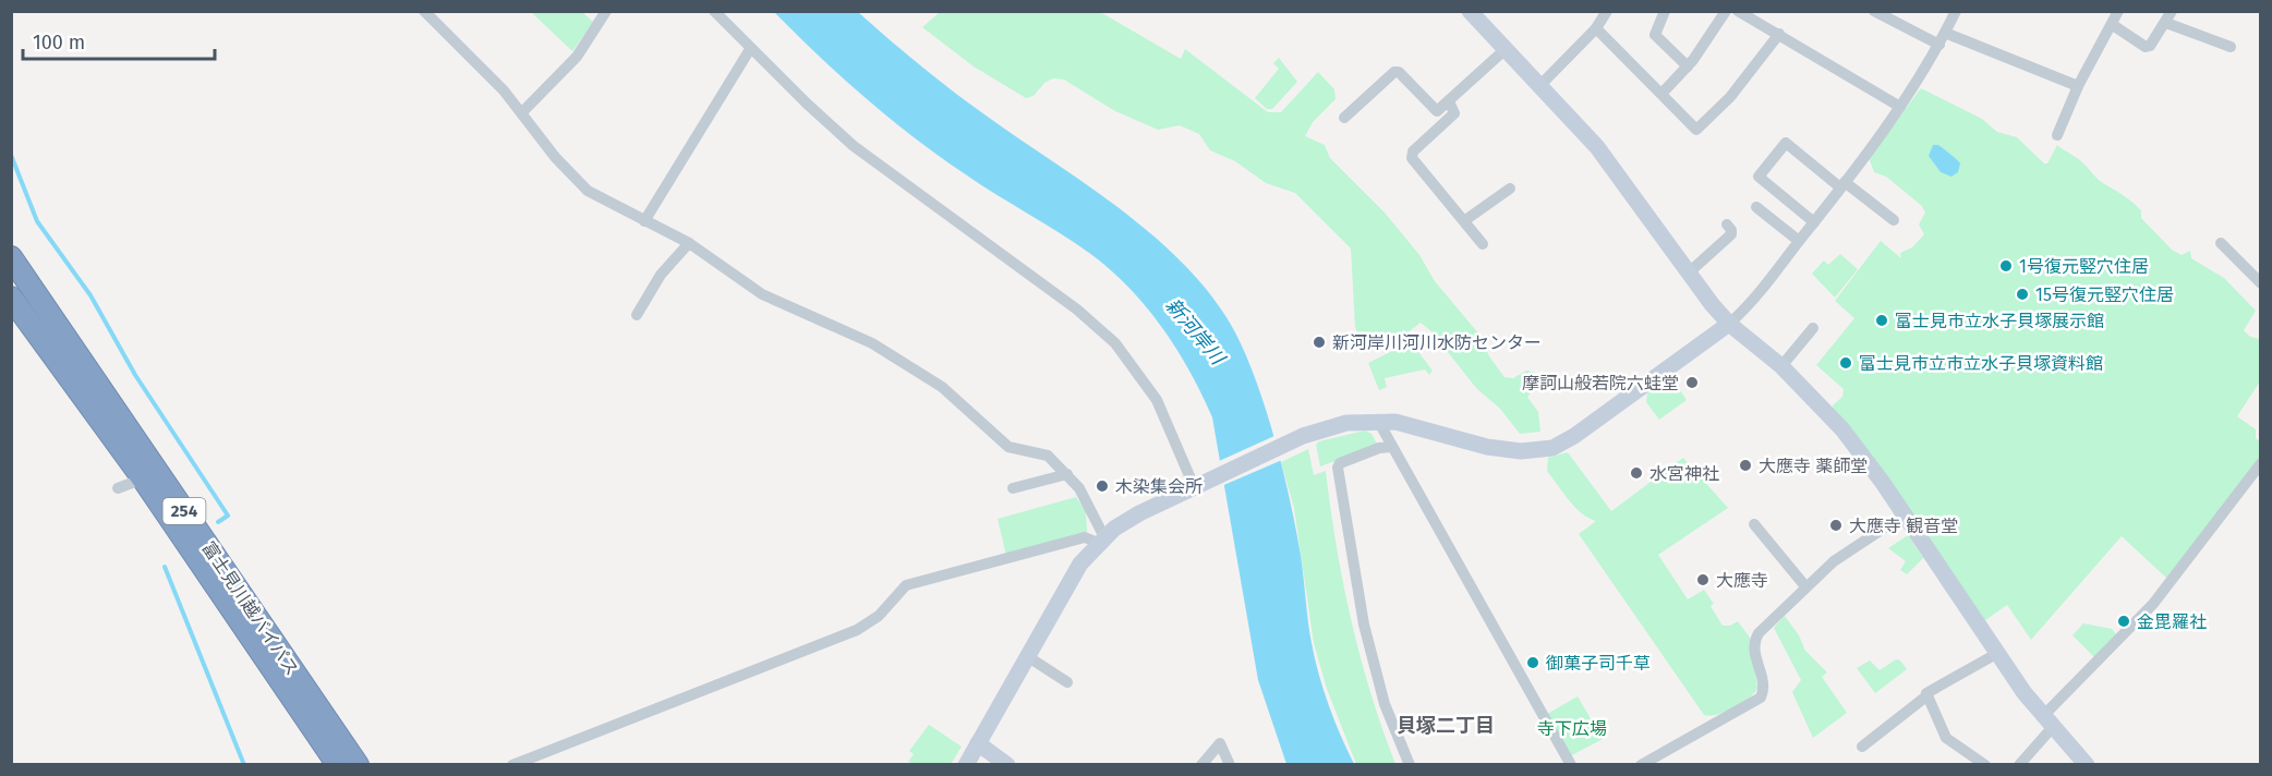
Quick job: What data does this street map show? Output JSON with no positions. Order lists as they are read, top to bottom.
{
  "streets": {
    "highway": ["254", "富士見川越バイパス"]
  },
  "districts": ["貝塚二丁目"],
  "water": ["新河岸川"],
  "parks": ["寺下広場"],
  "places": [
    "1号復元竪穴住居",
    "15号復元竪穴住居",
    "富士見市立水子貝塚展示館",
    "新河岸川河川水防センター",
    "富士見市立市立水子貝塚資料館",
    "摩訶山般若院六蛙堂",
    "大應寺 薬師堂",
    "水宮神社",
    "木染集会所",
    "大應寺 観音堂",
    "大應寺",
    "金毘羅社",
    "御菓子司千草"
  ],
  "scale_bar": "100 m"
}
